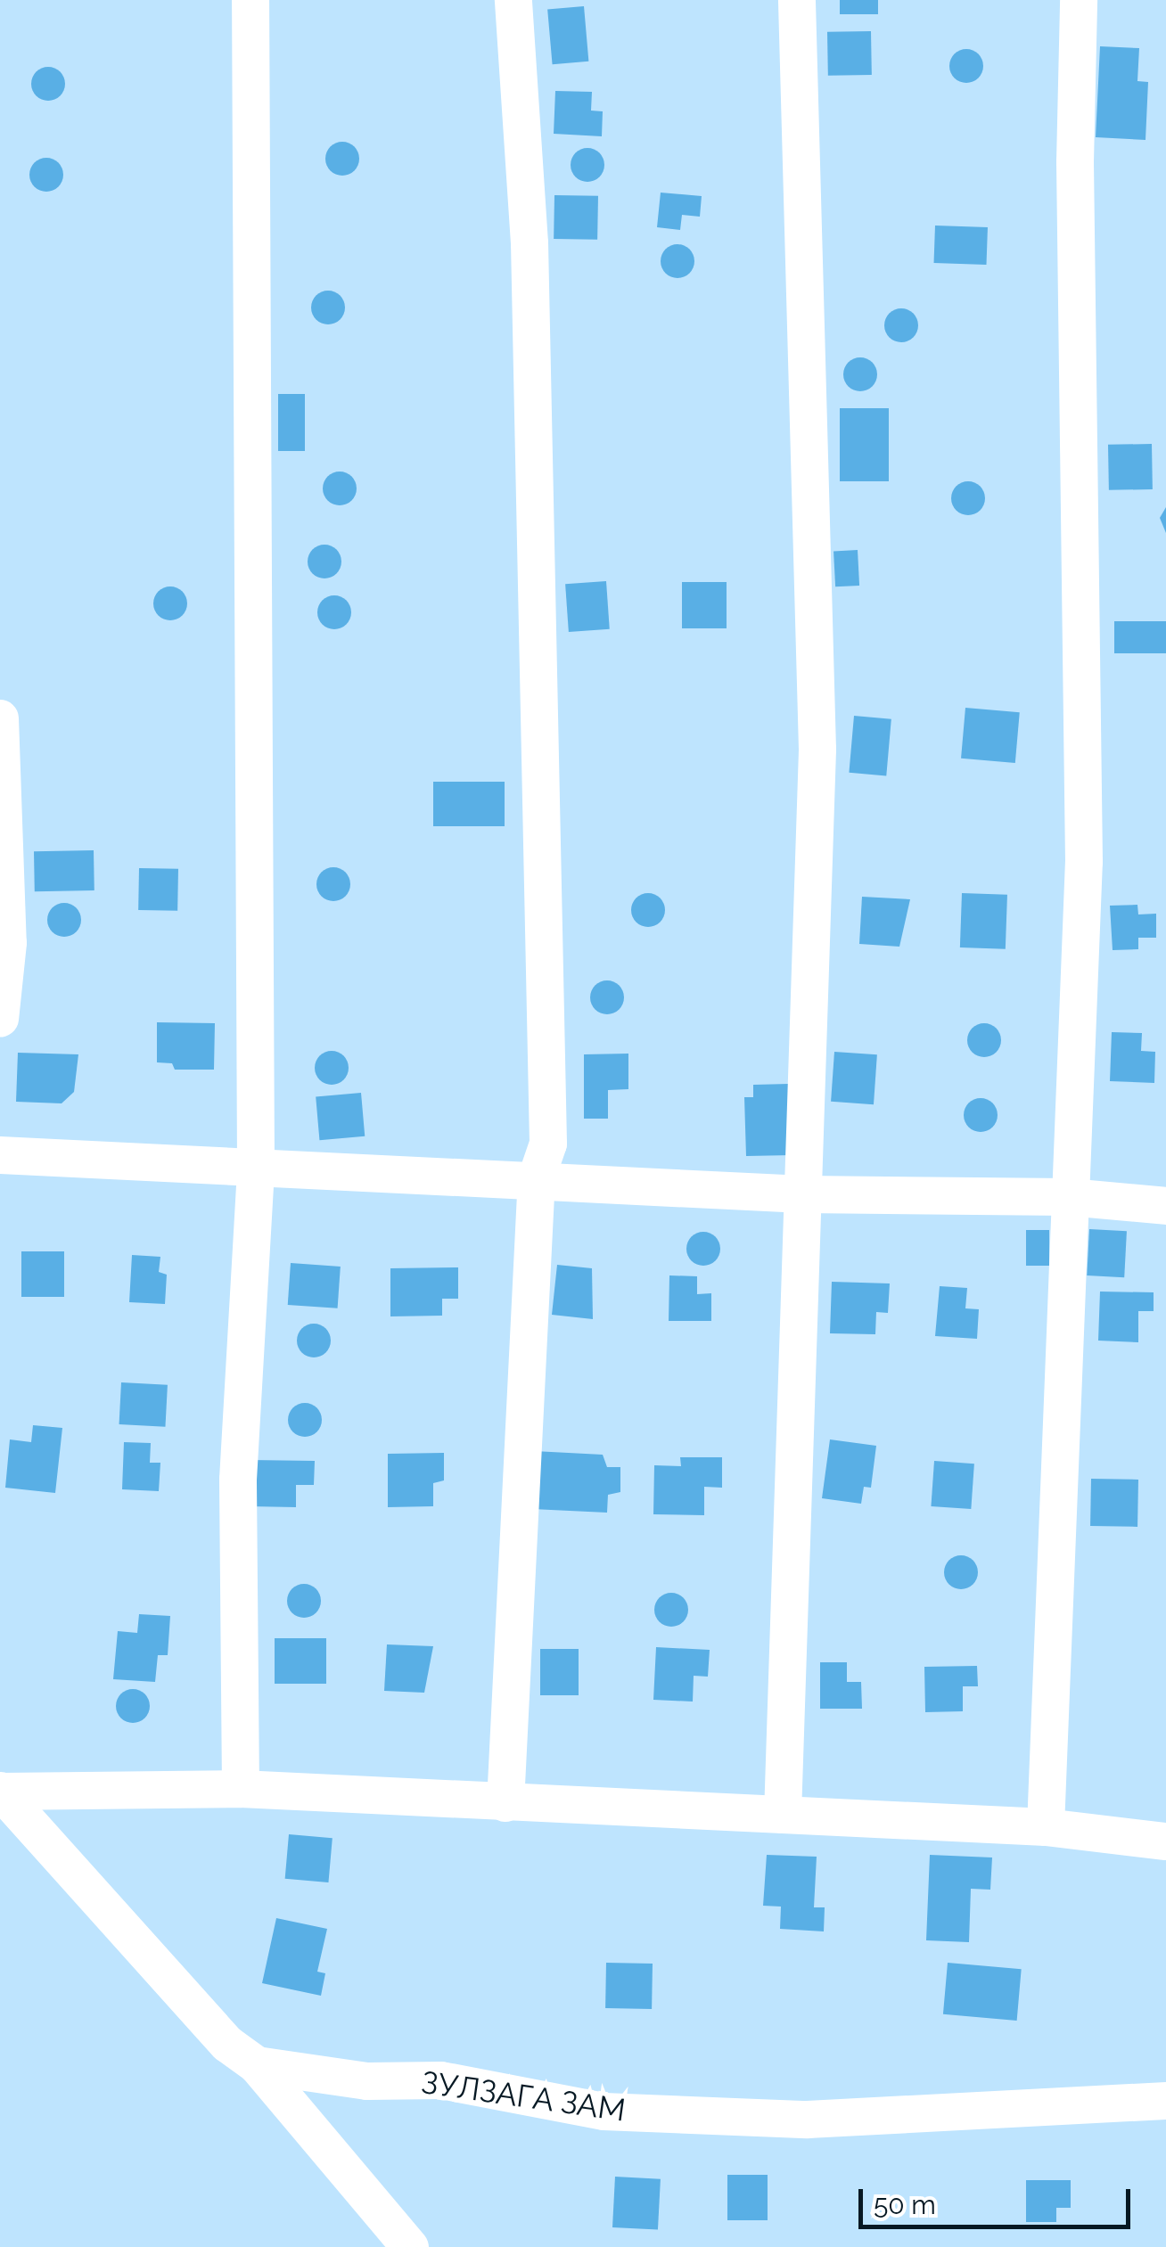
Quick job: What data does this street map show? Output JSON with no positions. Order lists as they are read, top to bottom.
{
  "streets": {
    "street": ["ЗУЛЗАГА ЗАМ"]
  },
  "scale_bar": "50 m"
}
